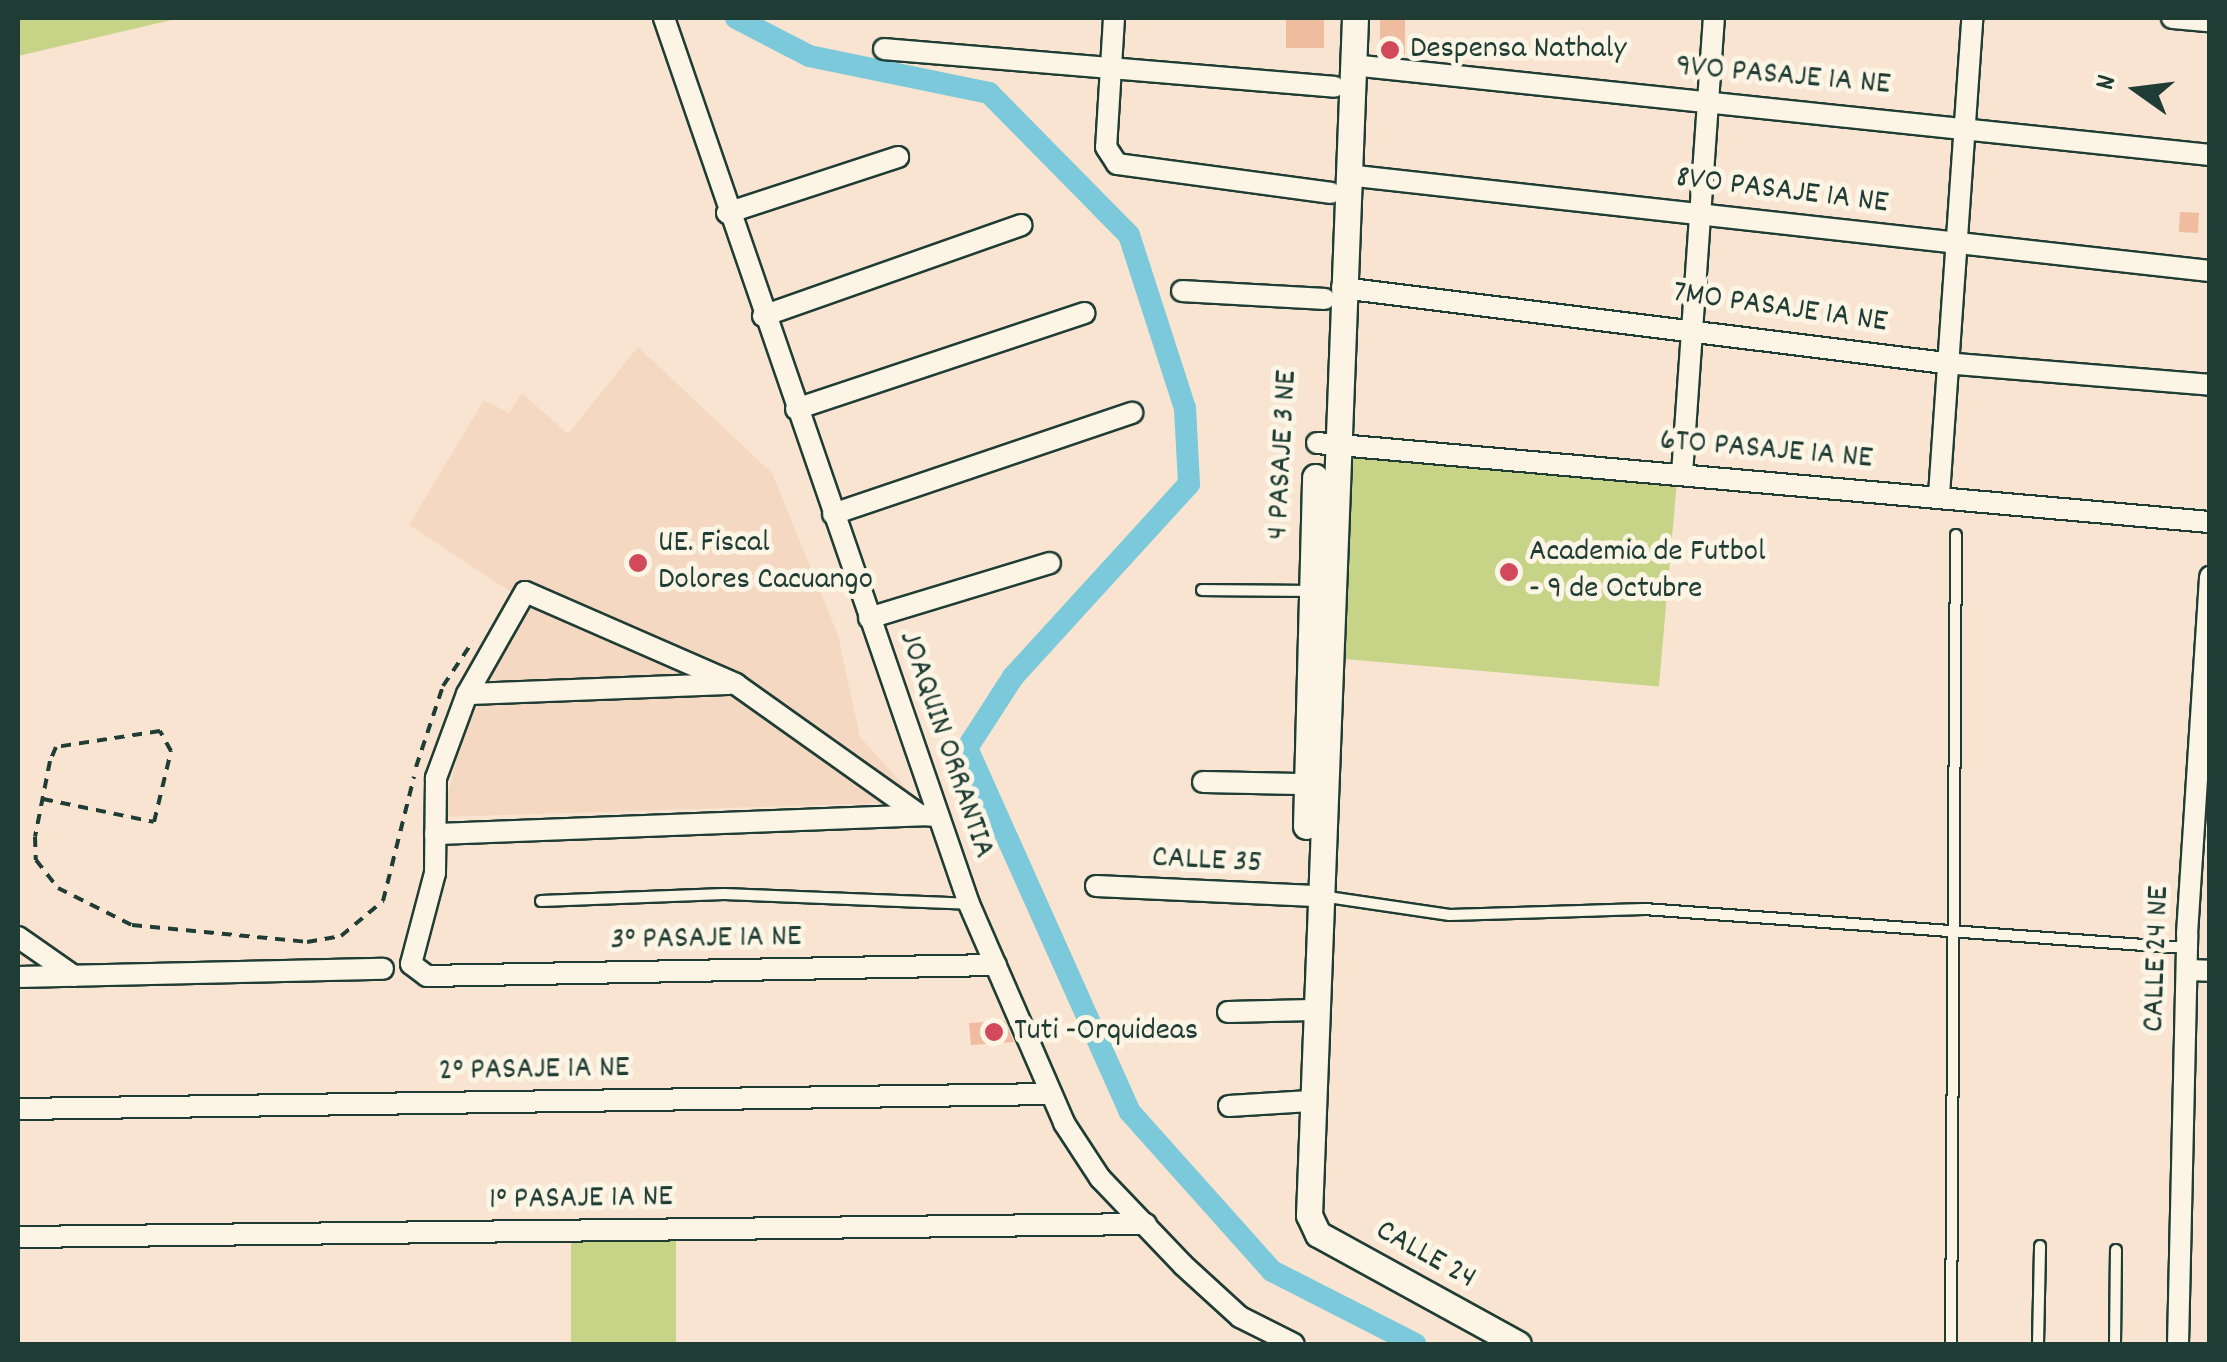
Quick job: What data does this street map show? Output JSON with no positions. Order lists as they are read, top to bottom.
{
  "streets": {
    "street": [
      "9VO PASAJE 1A NE",
      "8VO PASAJE 1A NE",
      "7MO PASAJE 1A NE",
      "6TO PASAJE 1A NE",
      "4 PASAJE 3 NE",
      "JOAQUIN ORRANTIA",
      "CALLE 35",
      "3° PASAJE 1A NE",
      "CALLE 24 NE",
      "2° PASAJE 1A NE",
      "1° PASAJE 1A NE",
      "CALLE 24"
    ]
  },
  "crossings": [
    ["9VO PASAJE 1A NE", "4 PASAJE 3 NE"],
    ["8VO PASAJE 1A NE", "4 PASAJE 3 NE"],
    ["7MO PASAJE 1A NE", "4 PASAJE 3 NE"],
    ["6TO PASAJE 1A NE", "4 PASAJE 3 NE"],
    ["4 PASAJE 3 NE", "CALLE 35"],
    ["4 PASAJE 3 NE", "CALLE 24"],
    ["JOAQUIN ORRANTIA", "3° PASAJE 1A NE"],
    ["JOAQUIN ORRANTIA", "2° PASAJE 1A NE"],
    ["JOAQUIN ORRANTIA", "1° PASAJE 1A NE"]
  ],
  "places": [
    "Despensa Nathaly",
    "UE. Fiscal Dolores Cacuango",
    "Academia de Futbol - 9 de Octubre",
    "Tuti -Orquideas"
  ],
  "north": "left"
}
